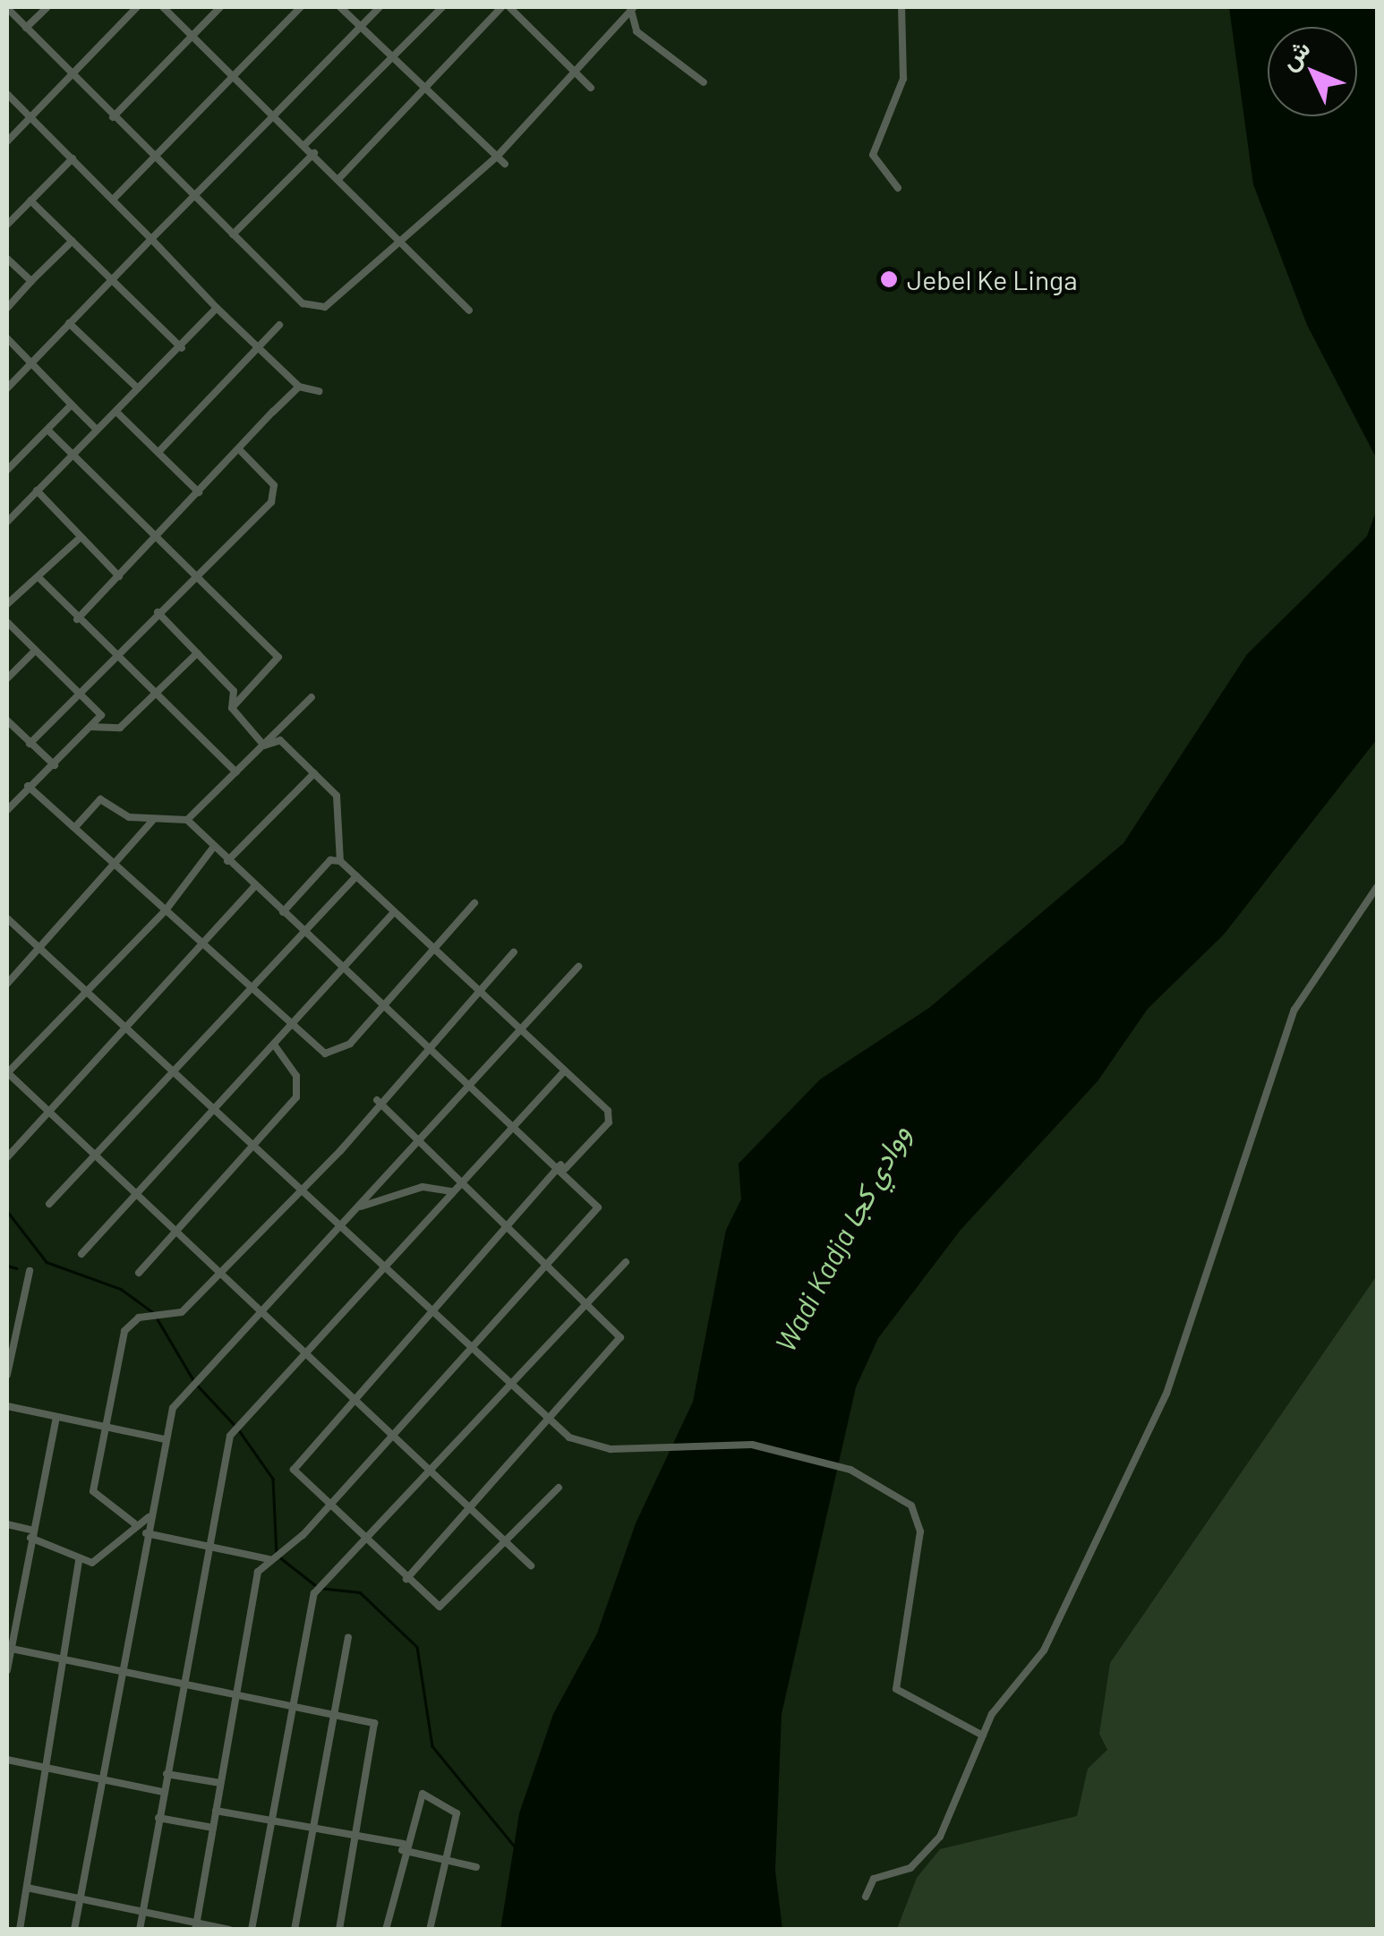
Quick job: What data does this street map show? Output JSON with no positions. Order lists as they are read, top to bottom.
{
  "water": ["Wadi Kadja ووادي كجا"],
  "places": ["Jebel Ke Linga"],
  "north": "top left"
}
